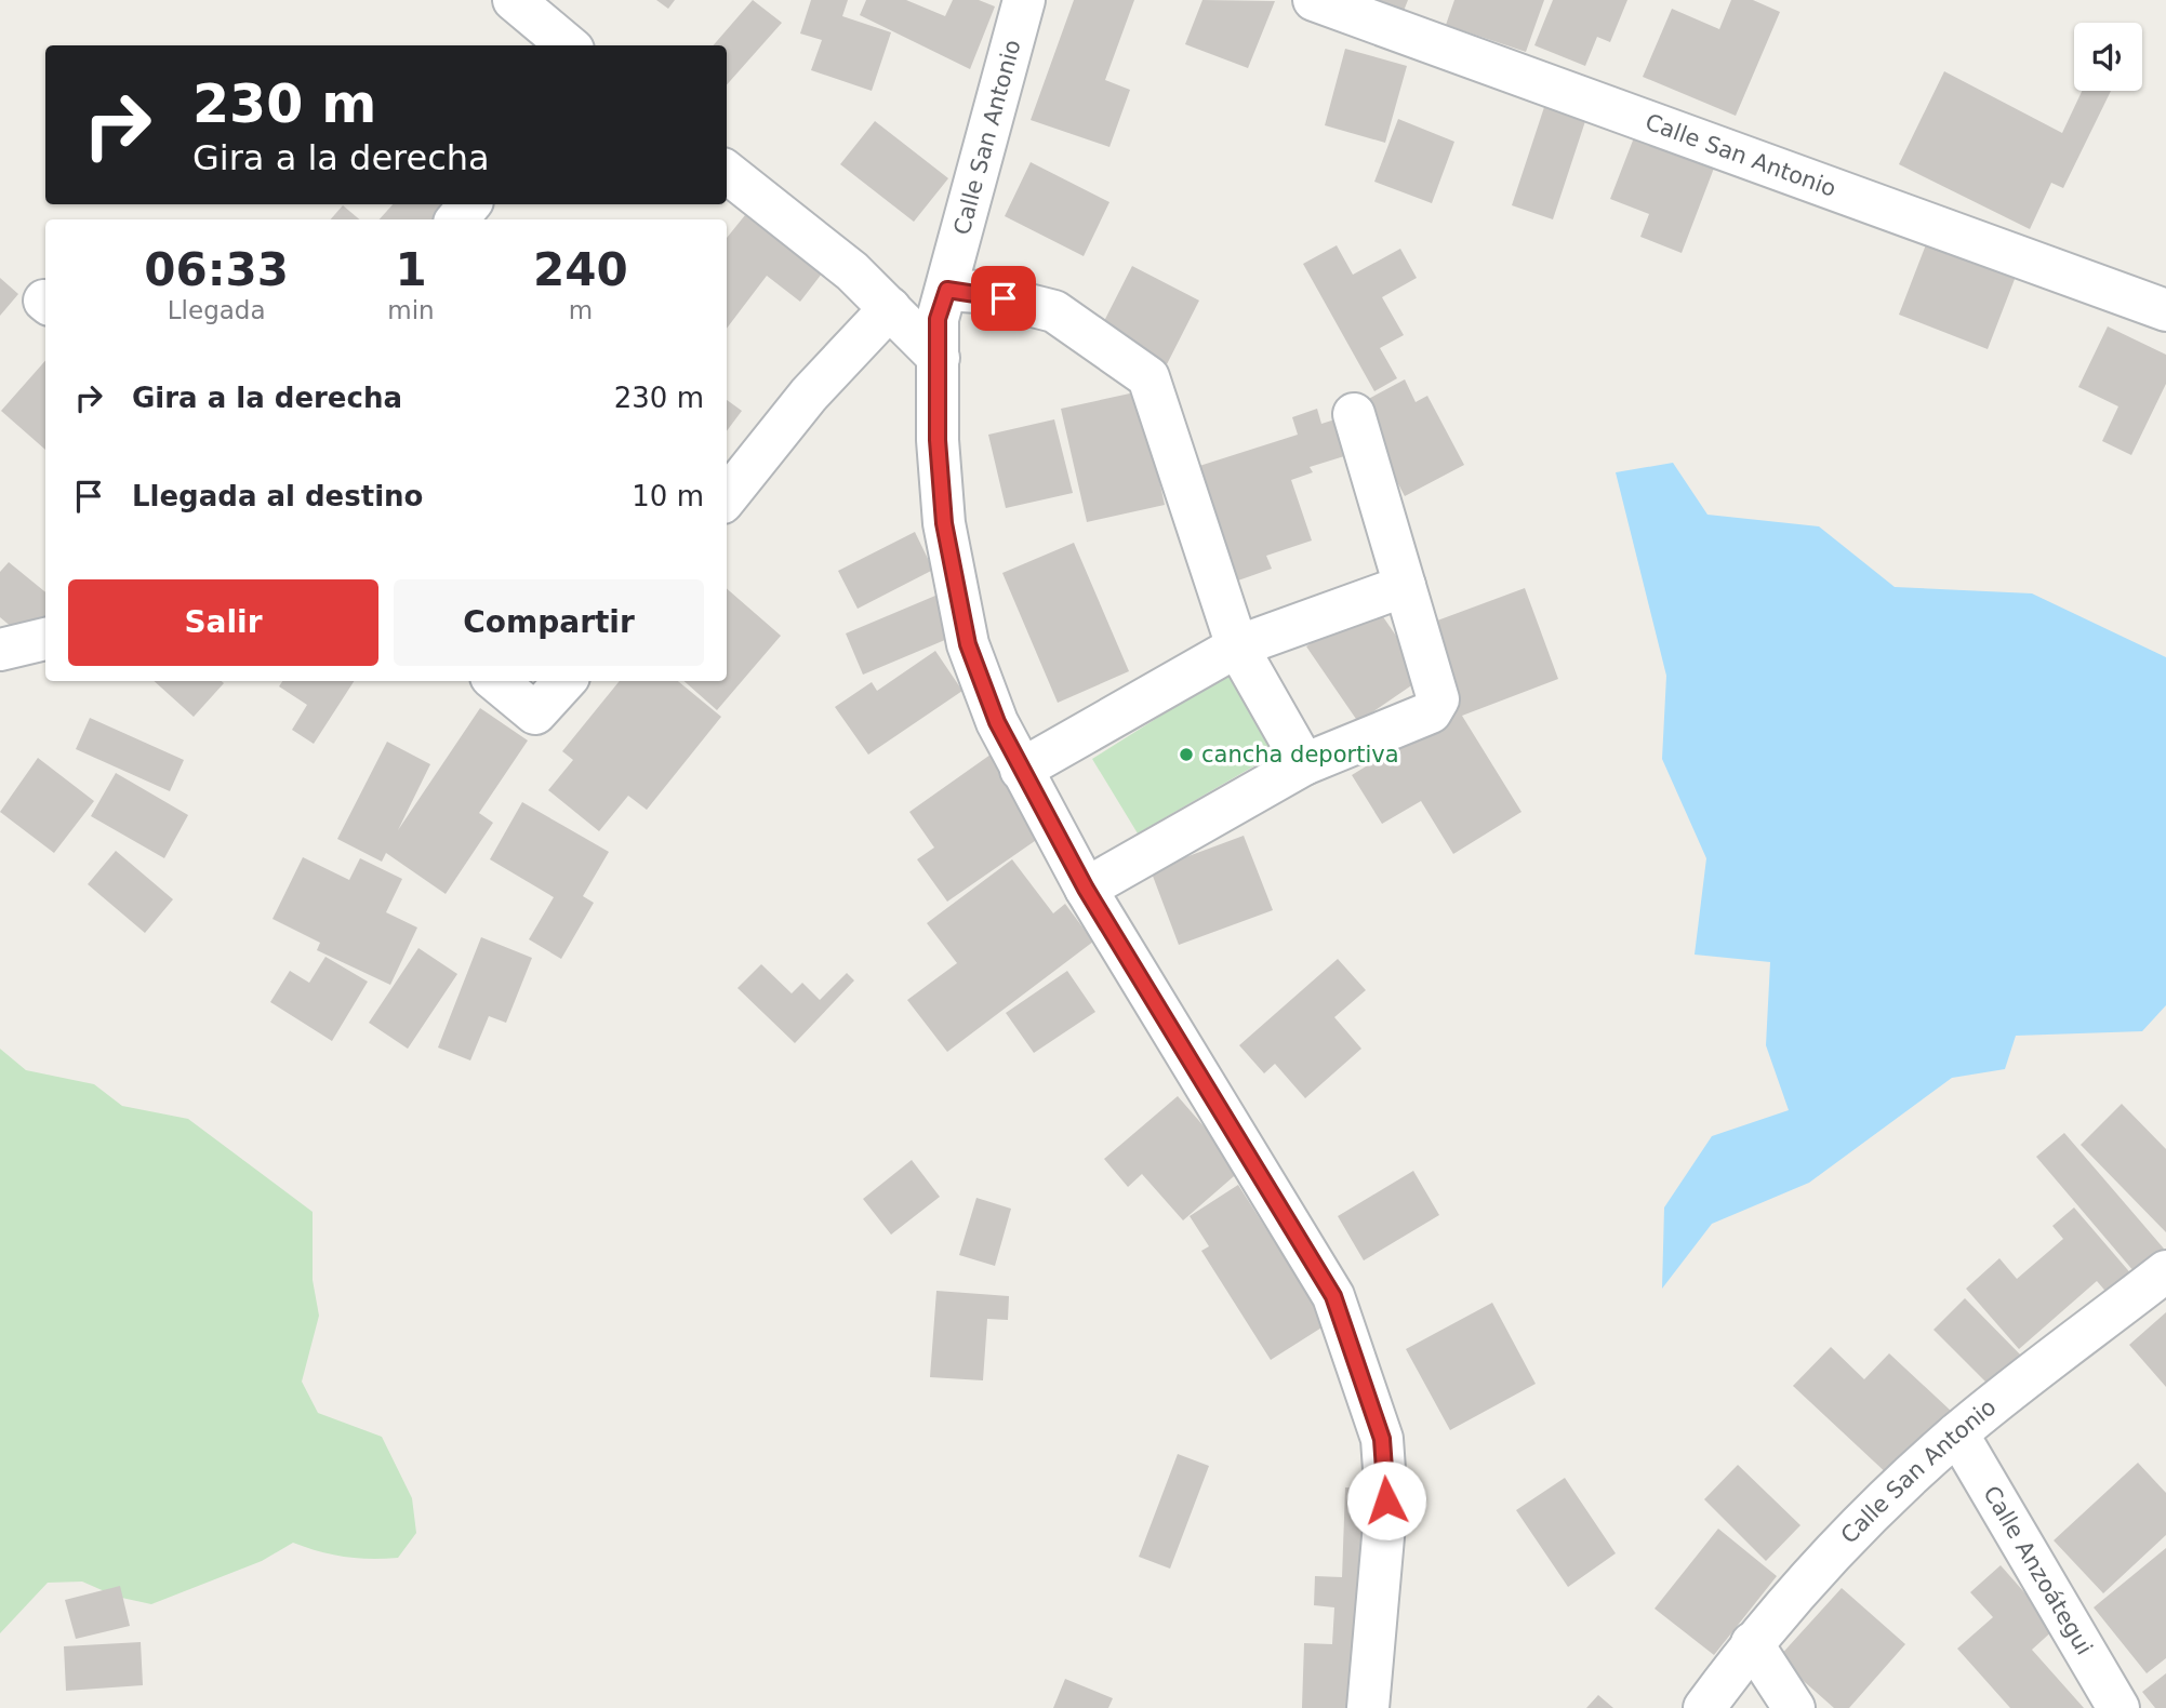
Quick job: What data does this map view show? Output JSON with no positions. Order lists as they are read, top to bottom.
{
  "streets": {
    "street": ["Calle San Antonio", "Calle Anzoátegui"]
  },
  "crossings": [
    ["Calle San Antonio", "Calle Anzoátegui"]
  ],
  "places": ["cancha deportiva"],
  "page": {
    "turn": ["230 m", "Gira a la derecha"],
    "eta": [
      "06:33",
      "Llegada",
      "1",
      "min",
      "240",
      "m"
    ],
    "list": [
      {
        "name": "Gira a la derecha",
        "value": "230 m"
      },
      {
        "name": "Llegada al destino",
        "value": "10 m"
      }
    ],
    "buttons": ["Salir", "Compartir"]
  }
}
